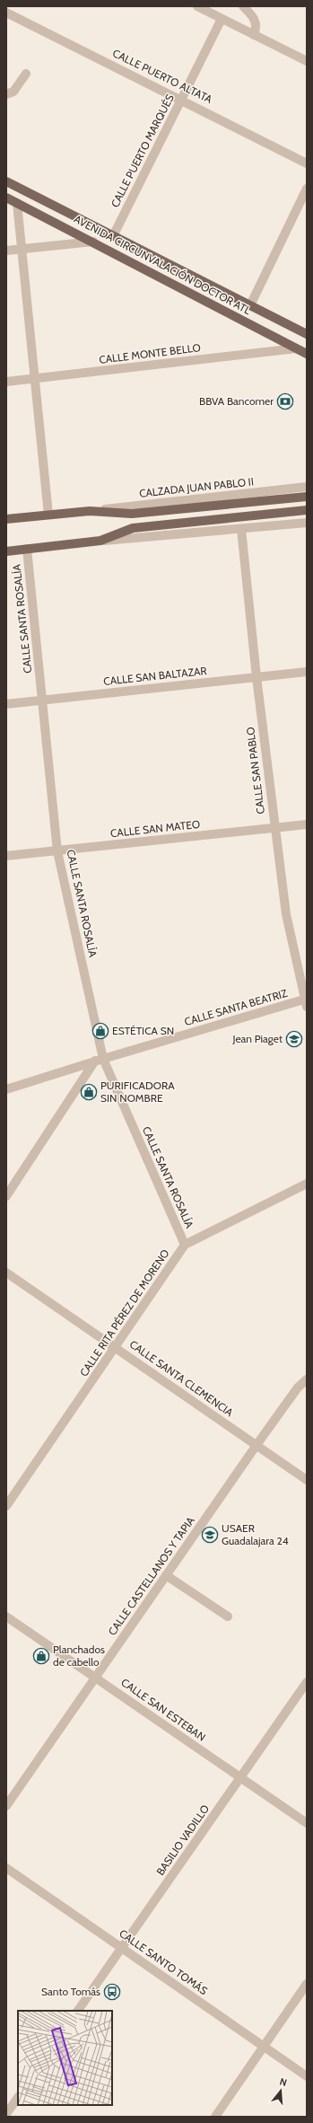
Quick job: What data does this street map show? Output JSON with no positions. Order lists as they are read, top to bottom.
{
  "streets": {
    "main road": ["AVENIDA CIRCUNVALACIÓN DOCTOR ATL", "CALZADA JUAN PABLO II"],
    "street": [
      "CALLE PUERTO ALTATA",
      "CALLE PUERTO MARQUÉS",
      "CALLE MONTE BELLO",
      "CALLE SANTA ROSALÍA",
      "CALLE SAN BALTAZAR",
      "CALLE SAN PABLO",
      "CALLE SAN MATEO",
      "CALLE SANTA BEATRIZ",
      "CALLE RITA PÉREZ DE MORENO",
      "CALLE SANTA CLEMENCIA",
      "CALLE CASTELLANOS Y TAPIA",
      "CALLE SAN ESTEBAN",
      "BASILIO VADILLO",
      "CALLE SANTO TOMÁS"
    ]
  },
  "crossings": [
    ["CALLE PUERTO ALTATA", "CALLE PUERTO MARQUÉS"],
    ["CALLE PUERTO MARQUÉS", "AVENIDA CIRCUNVALACIÓN DOCTOR ATL"],
    ["AVENIDA CIRCUNVALACIÓN DOCTOR ATL", "CALLE MONTE BELLO"],
    ["CALLE SANTA ROSALÍA", "CALLE SAN BALTAZAR"],
    ["CALLE SANTA ROSALÍA", "CALLE SAN MATEO"],
    ["CALLE SANTA ROSALÍA", "CALLE SANTA BEATRIZ"],
    ["CALLE SANTA ROSALÍA", "CALLE RITA PÉREZ DE MORENO"],
    ["CALLE SAN BALTAZAR", "CALLE SAN PABLO"],
    ["CALLE SAN PABLO", "CALLE SAN MATEO"],
    ["CALLE SAN PABLO", "CALLE SANTA BEATRIZ"],
    ["CALLE RITA PÉREZ DE MORENO", "CALLE SANTA CLEMENCIA"],
    ["CALLE SANTA CLEMENCIA", "CALLE CASTELLANOS Y TAPIA"],
    ["CALLE CASTELLANOS Y TAPIA", "CALLE SAN ESTEBAN"],
    ["CALLE SAN ESTEBAN", "BASILIO VADILLO"],
    ["BASILIO VADILLO", "CALLE SANTO TOMÁS"]
  ],
  "places": {
    "bank": ["BBVA Bancomer"],
    "shop": ["ESTÉTICA SN", "PURIFICADORA SIN NOMBRE", "Planchados de cabello"],
    "school or university": ["Jean Piaget", "USAER Guadalajara 24"],
    "bus stop": ["Santo Tomás"]
  },
  "north": "top"
}
